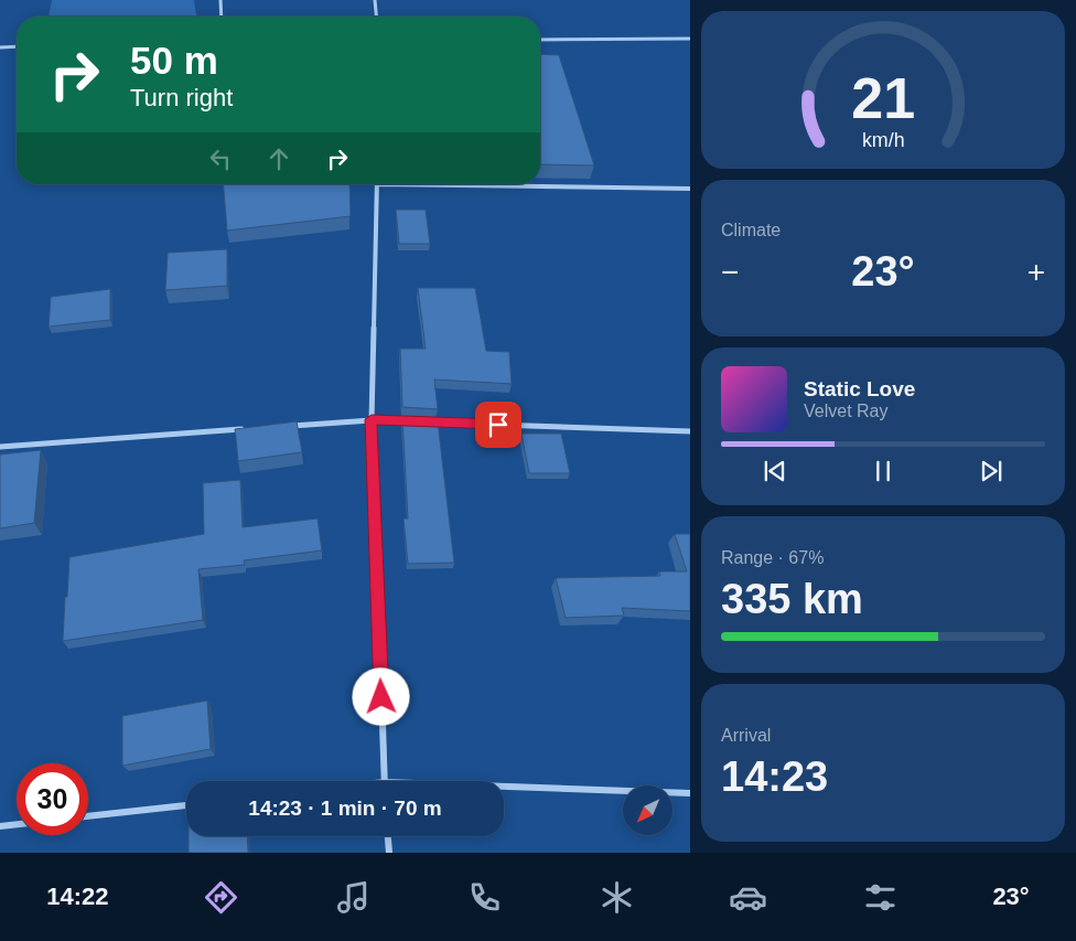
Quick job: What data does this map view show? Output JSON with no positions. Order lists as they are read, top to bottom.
{
  "north": "bottom left",
  "page": {
    "turn": ["50 m", "Turn right"],
    "tile": [
      "Climate",
      ["Range · 67%", "335 km"],
      ["Arrival", "14:23"]
    ],
    "heat": ["−", "23°", "+"],
    "song": ["Static Love", "Velvet Ray"],
    "limit": "30",
    "trip": "14:23 · 1 min · 70 m",
    "tabs": ["14:22", "23°"],
    "gauge": ["21", "km/h"]
  }
}
